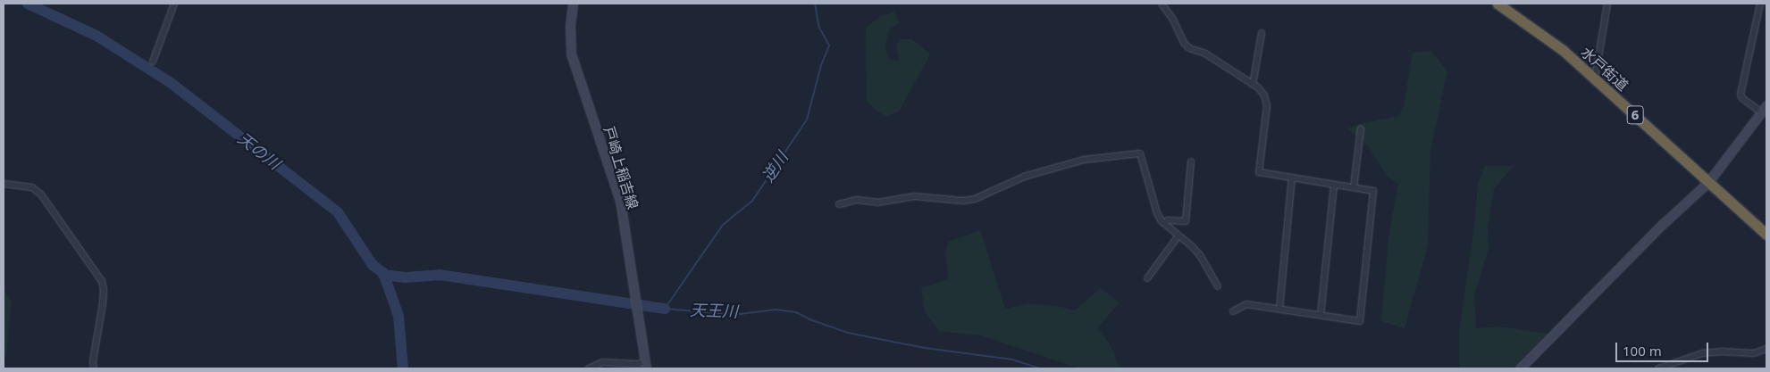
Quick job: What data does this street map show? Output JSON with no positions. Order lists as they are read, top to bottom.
{
  "streets": {
    "highway": ["水戸街道", "6"],
    "main road": ["戸崎上稲吉線"]
  },
  "water": ["天の川", "逆川", "天王川"],
  "scale_bar": "100 m"
}
